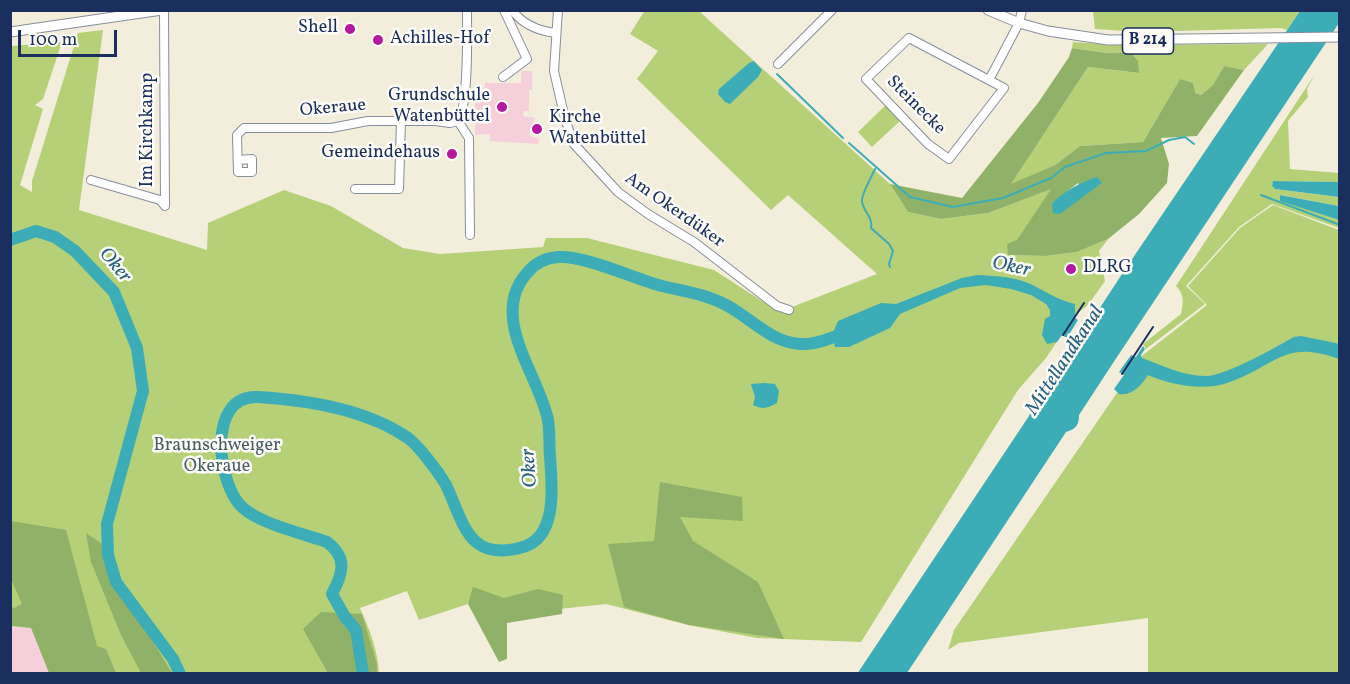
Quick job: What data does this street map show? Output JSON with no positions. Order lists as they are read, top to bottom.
{
  "streets": {
    "main road": ["B 214"],
    "street": [
      "Steinecke",
      "Okeraue",
      "Im Kirchkamp",
      "Am Okerdüker"
    ]
  },
  "water": ["Oker", "Mittellandkanal"],
  "parks": ["Braunschweiger Okeraue"],
  "places": [
    "Shell",
    "Achilles-Hof",
    "Grundschule Watenbüttel",
    "Kirche Watenbüttel",
    "Gemeindehaus",
    "DLRG"
  ],
  "scale_bar": "100 m"
}
